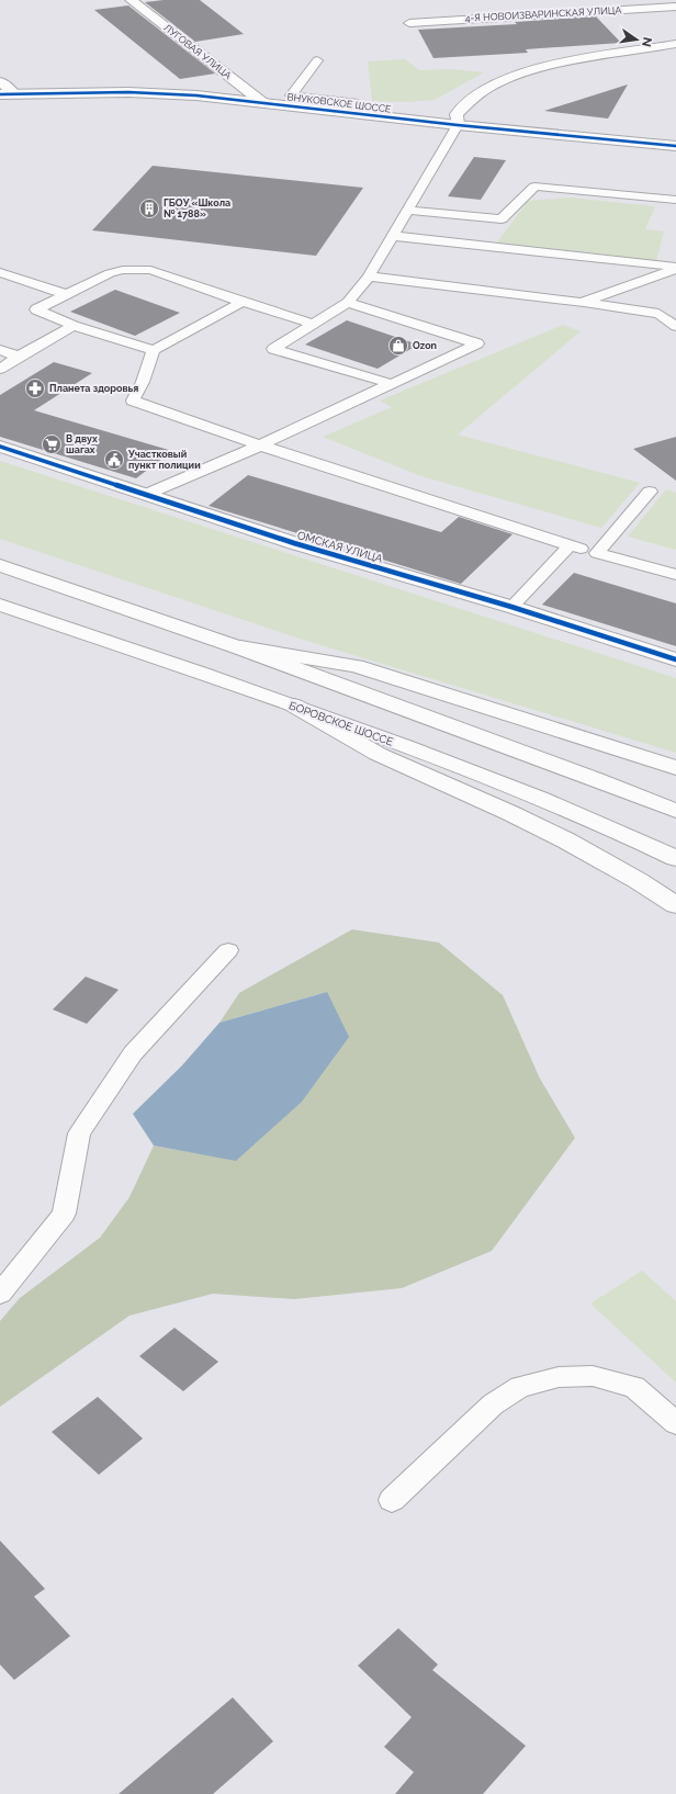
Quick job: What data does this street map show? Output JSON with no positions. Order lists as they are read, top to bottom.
{
  "streets": {
    "street": [
      "4-Я НОВОИЗВАРИНСКАЯ УЛИЦА",
      "ЛУГОВАЯ УЛИЦА",
      "ВНУКОВСКОЕ ШОССЕ",
      "ОМСКАЯ УЛИЦА",
      "БОРОВСКОЕ ШОССЕ"
    ]
  },
  "crossings": [
    ["ЛУГОВАЯ УЛИЦА", "ВНУКОВСКОЕ ШОССЕ"]
  ],
  "places": {
    "building": ["ГБОУ «Школа № 1788»"],
    "shop": ["Ozon"],
    "pharmacy": ["Планета здоровья"],
    "supermarket": ["В двух шагах"],
    "public building": ["Участковый пункт полиции"]
  },
  "north": "right"
}
